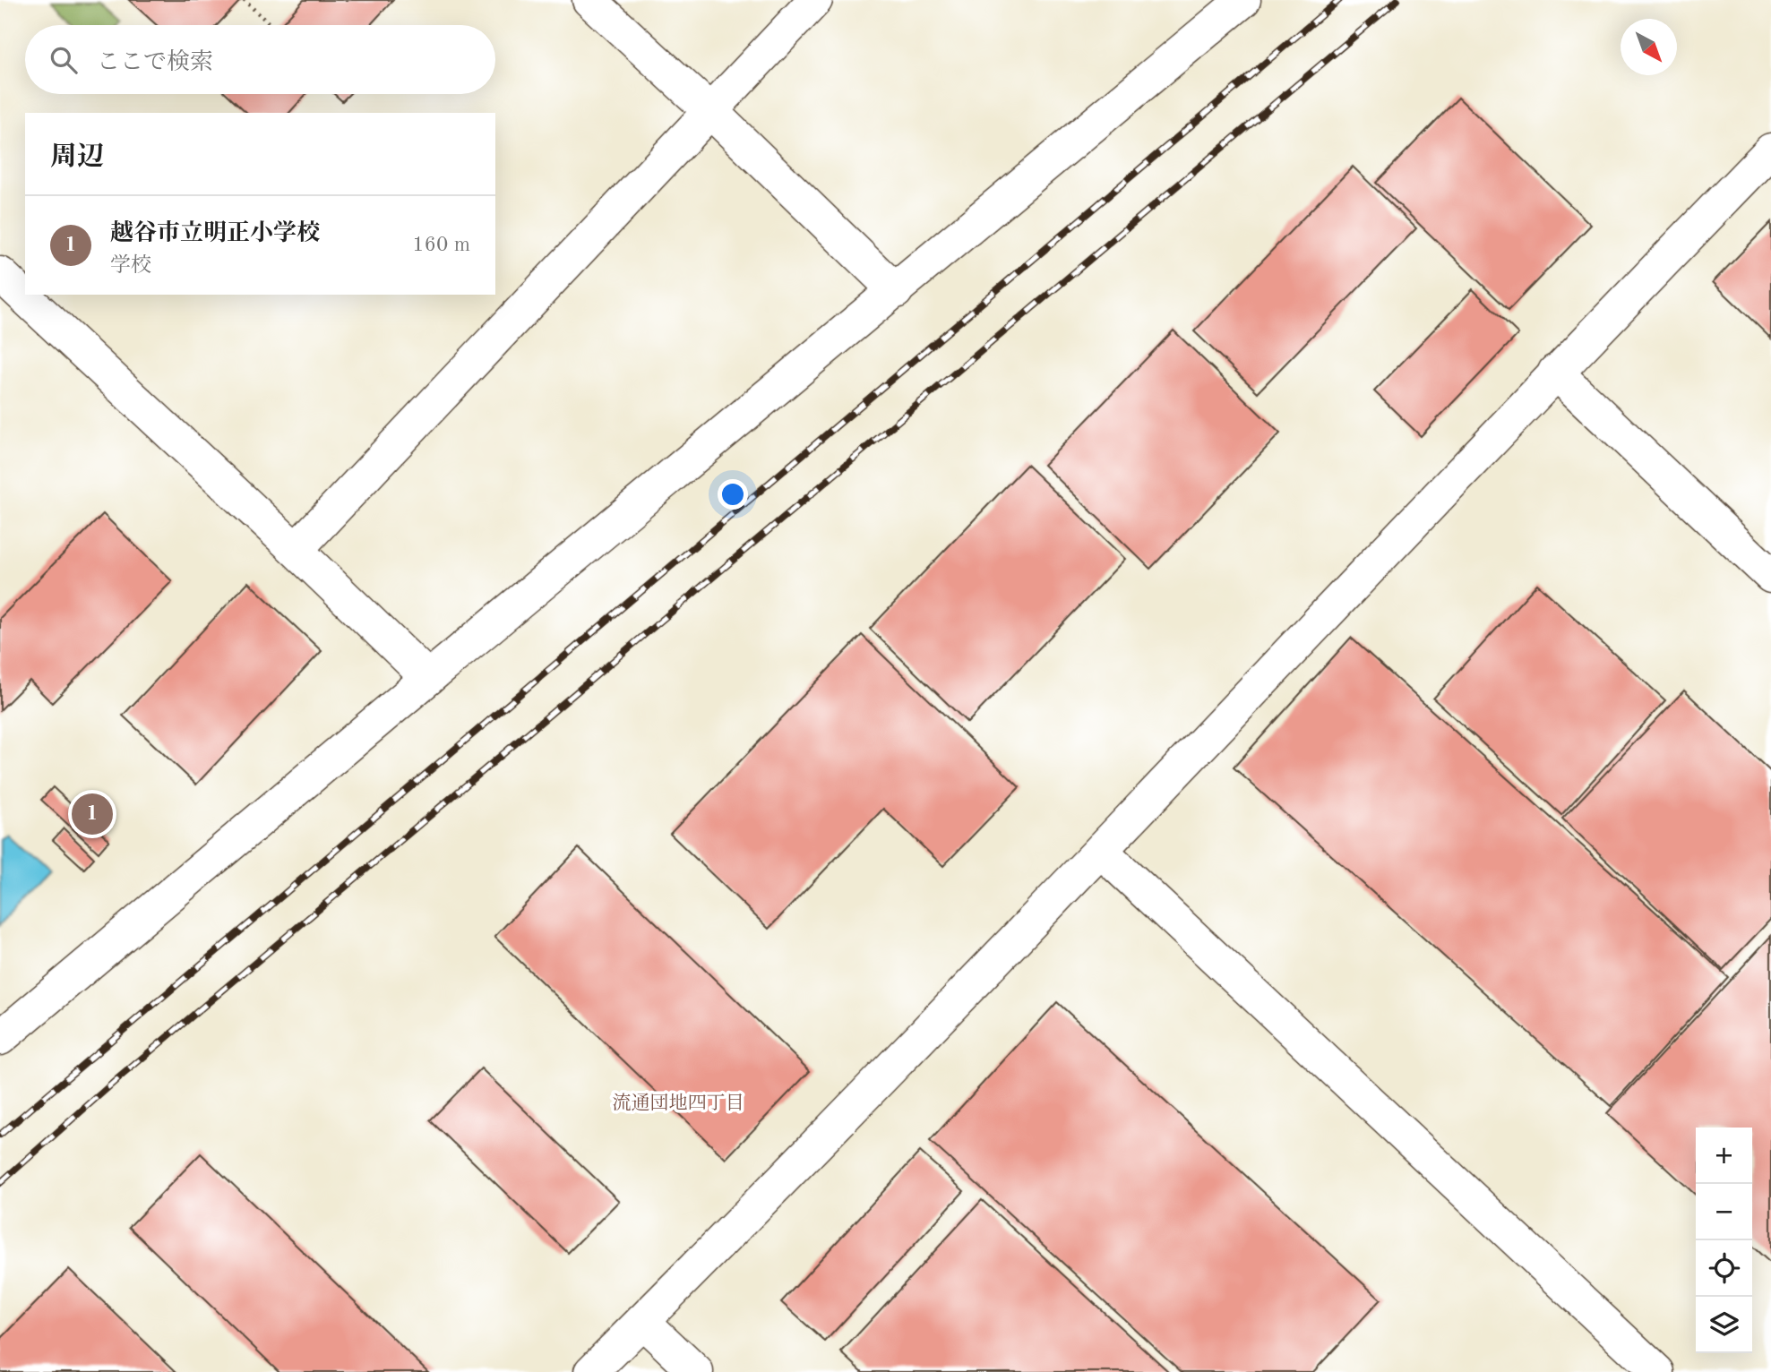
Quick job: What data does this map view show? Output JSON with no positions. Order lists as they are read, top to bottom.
{
  "districts": ["流通団地四丁目"],
  "north": "bottom right",
  "page": {
    "search": "ここで検索",
    "heading": "周辺",
    "list": [
      {
        "mark": "1",
        "name": "越谷市立明正小学校",
        "note": "学校",
        "value": "160 m"
      }
    ],
    "pins": "1",
    "map_buttons": ["+", "−"]
  }
}
